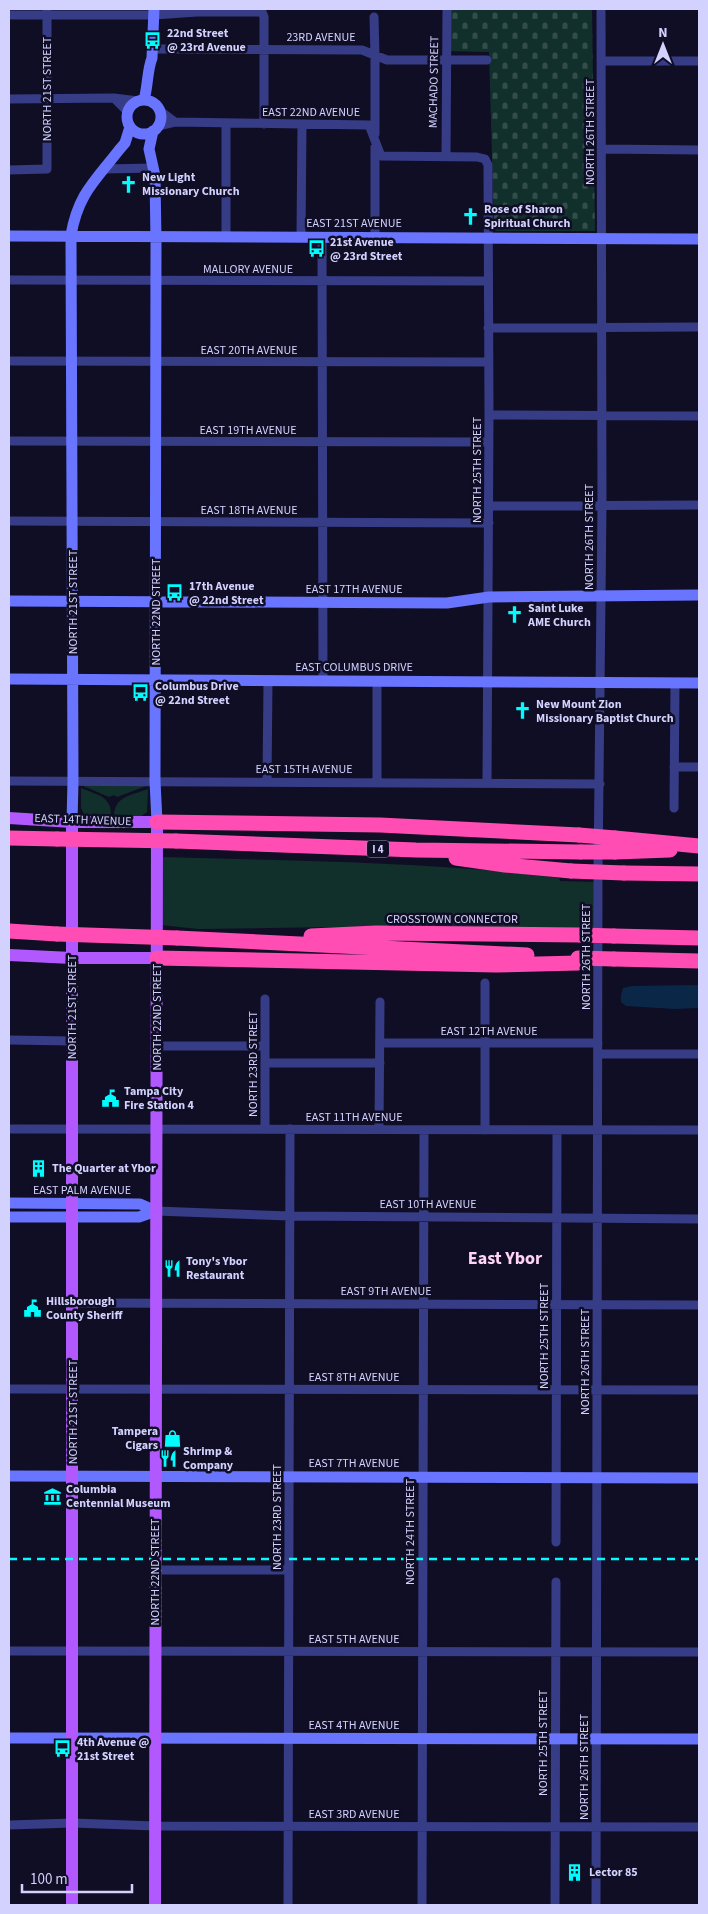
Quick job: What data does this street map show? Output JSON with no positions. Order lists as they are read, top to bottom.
{
  "streets": {
    "highway": ["I 4", "CROSSTOWN CONNECTOR"],
    "main road": [
      "NORTH 21ST STREET",
      "EAST 21ST AVENUE",
      "EAST 17TH AVENUE",
      "NORTH 22ND STREET",
      "EAST COLUMBUS DRIVE",
      "EAST 14TH AVENUE",
      "EAST PALM AVENUE",
      "EAST 7TH AVENUE",
      "EAST 4TH AVENUE"
    ],
    "street": [
      "23RD AVENUE",
      "MACHADO STREET",
      "EAST 22ND AVENUE",
      "NORTH 26TH STREET",
      "MALLORY AVENUE",
      "EAST 20TH AVENUE",
      "EAST 19TH AVENUE",
      "NORTH 25TH STREET",
      "EAST 18TH AVENUE",
      "EAST 15TH AVENUE",
      "EAST 12TH AVENUE",
      "NORTH 23RD STREET",
      "EAST 11TH AVENUE",
      "EAST 10TH AVENUE",
      "EAST 9TH AVENUE",
      "EAST 8TH AVENUE",
      "NORTH 24TH STREET",
      "EAST 5TH AVENUE",
      "EAST 3RD AVENUE"
    ]
  },
  "crossings": [
    ["23RD AVENUE", "MACHADO STREET"],
    ["MACHADO STREET", "EAST 22ND AVENUE"],
    ["NORTH 21ST STREET", "EAST 22ND AVENUE"],
    ["NORTH 21ST STREET", "EAST 21ST AVENUE"],
    ["NORTH 21ST STREET", "MALLORY AVENUE"],
    ["NORTH 21ST STREET", "EAST 20TH AVENUE"],
    ["NORTH 21ST STREET", "EAST 19TH AVENUE"],
    ["NORTH 21ST STREET", "EAST 18TH AVENUE"],
    ["NORTH 21ST STREET", "EAST 17TH AVENUE"],
    ["NORTH 21ST STREET", "NORTH 22ND STREET"],
    ["NORTH 21ST STREET", "EAST COLUMBUS DRIVE"],
    ["NORTH 21ST STREET", "EAST 15TH AVENUE"],
    ["NORTH 21ST STREET", "EAST 14TH AVENUE"],
    ["NORTH 21ST STREET", "EAST 11TH AVENUE"],
    ["NORTH 21ST STREET", "EAST PALM AVENUE"],
    ["NORTH 21ST STREET", "EAST 9TH AVENUE"],
    ["NORTH 21ST STREET", "EAST 8TH AVENUE"],
    ["NORTH 21ST STREET", "EAST 7TH AVENUE"],
    ["NORTH 21ST STREET", "EAST 5TH AVENUE"],
    ["NORTH 21ST STREET", "EAST 4TH AVENUE"],
    ["NORTH 21ST STREET", "EAST 3RD AVENUE"],
    ["EAST 22ND AVENUE", "NORTH 25TH STREET"],
    ["EAST 22ND AVENUE", "NORTH 22ND STREET"],
    ["NORTH 26TH STREET", "EAST 21ST AVENUE"],
    ["NORTH 26TH STREET", "EAST 17TH AVENUE"],
    ["NORTH 26TH STREET", "EAST COLUMBUS DRIVE"],
    ["NORTH 26TH STREET", "EAST 15TH AVENUE"],
    ["NORTH 26TH STREET", "EAST 12TH AVENUE"],
    ["NORTH 26TH STREET", "EAST 11TH AVENUE"],
    ["NORTH 26TH STREET", "EAST 10TH AVENUE"],
    ["NORTH 26TH STREET", "EAST 9TH AVENUE"],
    ["NORTH 26TH STREET", "EAST 8TH AVENUE"],
    ["NORTH 26TH STREET", "EAST 7TH AVENUE"],
    ["NORTH 26TH STREET", "EAST 5TH AVENUE"],
    ["NORTH 26TH STREET", "EAST 4TH AVENUE"],
    ["NORTH 26TH STREET", "EAST 3RD AVENUE"],
    ["EAST 21ST AVENUE", "NORTH 25TH STREET"],
    ["EAST 21ST AVENUE", "NORTH 22ND STREET"],
    ["MALLORY AVENUE", "NORTH 25TH STREET"],
    ["MALLORY AVENUE", "NORTH 22ND STREET"],
    ["EAST 20TH AVENUE", "NORTH 25TH STREET"],
    ["EAST 20TH AVENUE", "NORTH 22ND STREET"],
    ["EAST 19TH AVENUE", "NORTH 25TH STREET"],
    ["EAST 19TH AVENUE", "NORTH 22ND STREET"],
    ["NORTH 25TH STREET", "EAST 18TH AVENUE"],
    ["NORTH 25TH STREET", "EAST 17TH AVENUE"],
    ["NORTH 25TH STREET", "EAST COLUMBUS DRIVE"],
    ["NORTH 25TH STREET", "EAST 15TH AVENUE"],
    ["NORTH 25TH STREET", "EAST 11TH AVENUE"],
    ["NORTH 25TH STREET", "EAST 10TH AVENUE"],
    ["NORTH 25TH STREET", "EAST 9TH AVENUE"],
    ["NORTH 25TH STREET", "EAST 8TH AVENUE"],
    ["NORTH 25TH STREET", "EAST 7TH AVENUE"],
    ["NORTH 25TH STREET", "EAST 5TH AVENUE"],
    ["NORTH 25TH STREET", "EAST 4TH AVENUE"],
    ["NORTH 25TH STREET", "EAST 3RD AVENUE"],
    ["EAST 18TH AVENUE", "NORTH 22ND STREET"],
    ["EAST 17TH AVENUE", "NORTH 22ND STREET"],
    ["NORTH 22ND STREET", "EAST COLUMBUS DRIVE"],
    ["NORTH 22ND STREET", "EAST 15TH AVENUE"],
    ["NORTH 22ND STREET", "EAST 14TH AVENUE"],
    ["NORTH 22ND STREET", "EAST 11TH AVENUE"],
    ["NORTH 22ND STREET", "EAST PALM AVENUE"],
    ["NORTH 22ND STREET", "EAST 10TH AVENUE"],
    ["NORTH 22ND STREET", "EAST 9TH AVENUE"],
    ["NORTH 22ND STREET", "EAST 8TH AVENUE"],
    ["NORTH 22ND STREET", "EAST 7TH AVENUE"],
    ["NORTH 22ND STREET", "EAST 5TH AVENUE"],
    ["NORTH 22ND STREET", "EAST 4TH AVENUE"],
    ["NORTH 22ND STREET", "EAST 3RD AVENUE"],
    ["NORTH 23RD STREET", "EAST 11TH AVENUE"],
    ["NORTH 23RD STREET", "EAST 10TH AVENUE"],
    ["NORTH 23RD STREET", "EAST 9TH AVENUE"],
    ["NORTH 23RD STREET", "EAST 8TH AVENUE"],
    ["NORTH 23RD STREET", "EAST 7TH AVENUE"],
    ["NORTH 23RD STREET", "EAST 5TH AVENUE"],
    ["NORTH 23RD STREET", "EAST 4TH AVENUE"],
    ["NORTH 23RD STREET", "EAST 3RD AVENUE"],
    ["EAST 11TH AVENUE", "NORTH 24TH STREET"],
    ["EAST PALM AVENUE", "EAST 10TH AVENUE"],
    ["EAST 10TH AVENUE", "NORTH 24TH STREET"],
    ["EAST 9TH AVENUE", "NORTH 24TH STREET"],
    ["EAST 8TH AVENUE", "NORTH 24TH STREET"],
    ["EAST 7TH AVENUE", "NORTH 24TH STREET"],
    ["NORTH 24TH STREET", "EAST 5TH AVENUE"],
    ["NORTH 24TH STREET", "EAST 4TH AVENUE"],
    ["NORTH 24TH STREET", "EAST 3RD AVENUE"]
  ],
  "districts": ["East Ybor"],
  "places": {
    "bus stop": [
      "22nd Street @ 23rd Avenue",
      "21st Avenue @ 23rd Street",
      "17th Avenue @ 22nd Street",
      "Columbus Drive @ 22nd Street",
      "4th Avenue @ 21st Street"
    ],
    "church": [
      "New Light Missionary Church",
      "Rose of Sharon Spiritual Church",
      "Saint Luke AME Church",
      "New Mount Zion Missionary Baptist Church"
    ],
    "public building": ["Tampa City Fire Station 4", "Hillsborough County Sheriff"],
    "building": ["The Quarter at Ybor", "Lector 85"],
    "restaurant": ["Tony's Ybor Restaurant", "Shrimp & Company"],
    "shop": ["Tampera Cigars"],
    "museum": ["Columbia Centennial Museum"]
  },
  "scale_bar": "100 m",
  "north": "top"
}
